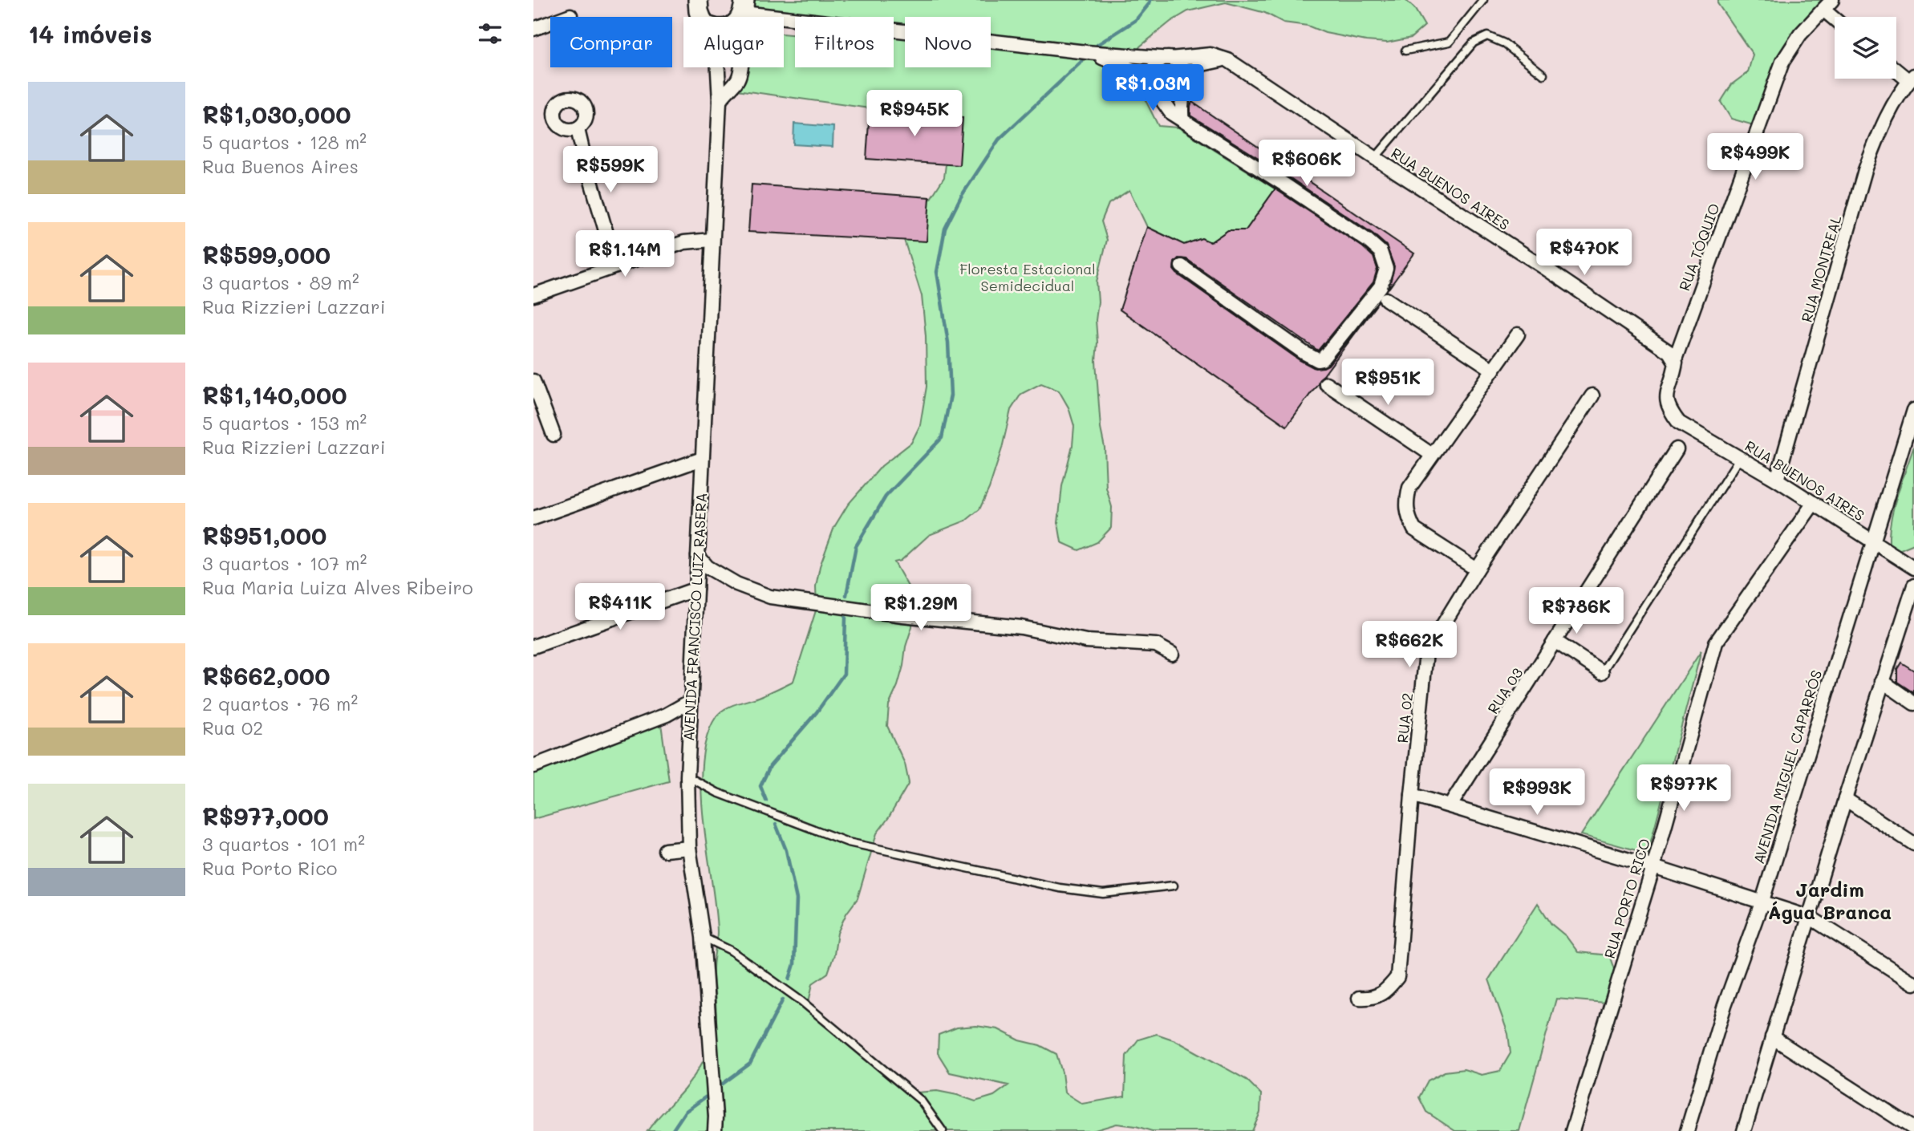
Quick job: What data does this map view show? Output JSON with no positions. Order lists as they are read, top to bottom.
{
  "streets": {
    "street": [
      "RUA BUENOS AIRES",
      "RUA TÓQUIO",
      "RUA MONTREAL",
      "AVENIDA FRANCISCO LUIZ RASERA",
      "RUA 03",
      "RUA 02",
      "AVENIDA MIGUEL CAPARRÓS",
      "RUA PORTO RICO"
    ]
  },
  "crossings": [
    ["RUA BUENOS AIRES", "RUA TÓQUIO"],
    ["RUA BUENOS AIRES", "RUA MONTREAL"],
    ["RUA BUENOS AIRES", "AVENIDA MIGUEL CAPARRÓS"],
    ["RUA BUENOS AIRES", "RUA PORTO RICO"]
  ],
  "districts": ["Jardim Água Branca"],
  "parks": ["Floresta Estacional Semidecidual"],
  "page": {
    "heading": "14 imóveis",
    "chip": [
      "Comprar",
      "Alugar",
      "Filtros",
      "Novo"
    ],
    "price": [
      "R$1.03M",
      "R$945K",
      "R$499K",
      "R$606K",
      "R$599K",
      "R$470K",
      "R$1.14M",
      "R$951K",
      "R$411K",
      "R$1.29M",
      "R$786K",
      "R$662K",
      "R$977K",
      "R$993K"
    ],
    "list": [
      {
        "name": "R$1,030,000",
        "note": "5 quartos · 128 m² · Rua Buenos Aires"
      },
      {
        "name": "R$599,000",
        "note": "3 quartos · 89 m² · Rua Rizzieri Lazzari"
      },
      {
        "name": "R$1,140,000",
        "note": "5 quartos · 153 m² · Rua Rizzieri Lazzari"
      },
      {
        "name": "R$951,000",
        "note": "3 quartos · 107 m² · Rua Maria Luiza Alves Ribeiro"
      },
      {
        "name": "R$662,000",
        "note": "2 quartos · 76 m² · Rua 02"
      },
      {
        "name": "R$977,000",
        "note": "3 quartos · 101 m² · Rua Porto Rico"
      }
    ]
  }
}
